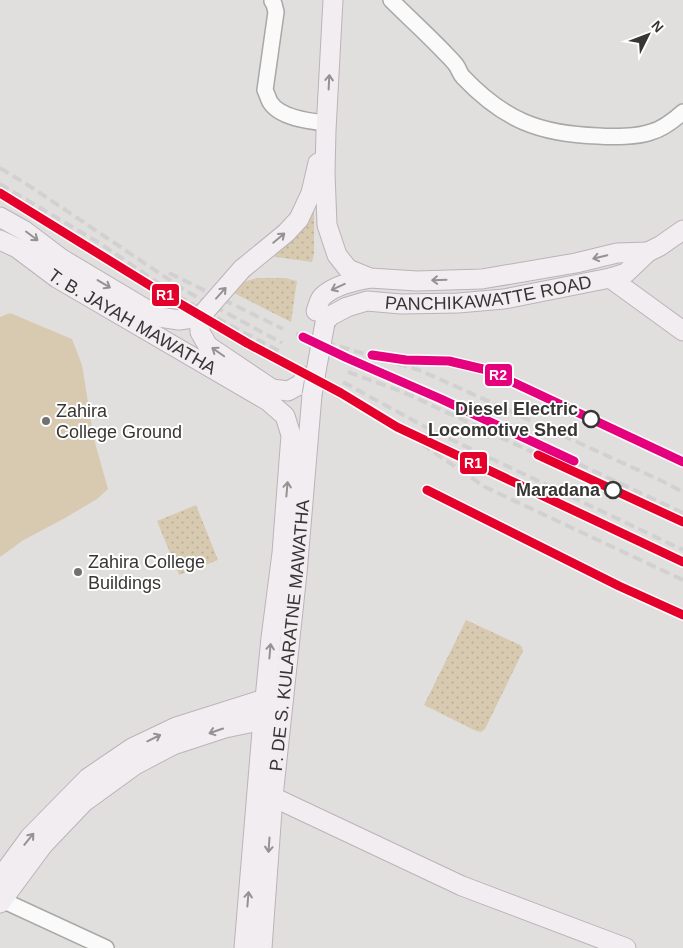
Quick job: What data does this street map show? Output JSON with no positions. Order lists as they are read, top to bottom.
{
  "streets": {
    "main road": ["PANCHIKAWATTE ROAD", "T. B. JAYAH MAWATHA", "P. DE S. KULARATNE MAWATHA"]
  },
  "crossings": [
    ["PANCHIKAWATTE ROAD", "P. DE S. KULARATNE MAWATHA"],
    ["T. B. JAYAH MAWATHA", "P. DE S. KULARATNE MAWATHA"]
  ],
  "places": [
    "Diesel Electric Locomotive Shed",
    "Zahira College Ground",
    "Maradana",
    "Zahira College Buildings"
  ],
  "lines": ["transit line R1", "transit line R2"],
  "north": "top right"
}
